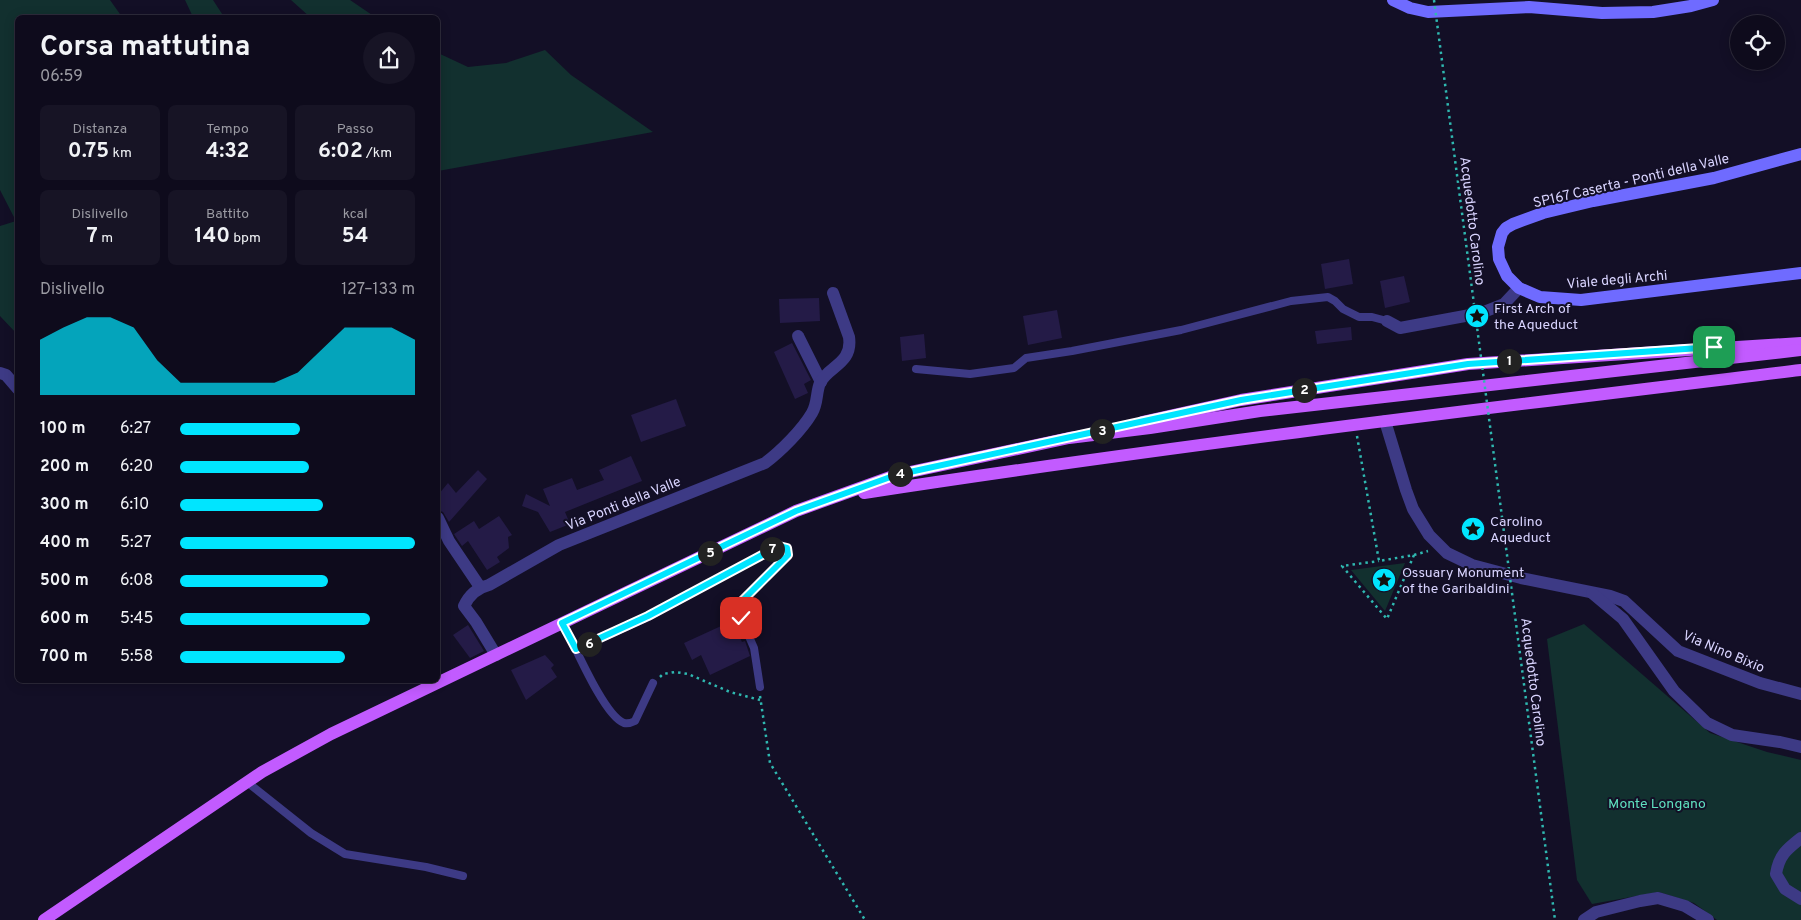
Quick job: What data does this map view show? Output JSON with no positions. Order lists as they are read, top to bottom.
{
  "streets": {
    "main road": ["SP167 Caserta - Ponti della Valle", "Viale degli Archi"],
    "street": ["Via Ponti della Valle", "Via Nino Bixio"],
    "path": ["Acquedotto Carolino"]
  },
  "crossings": [
    ["SP167 Caserta - Ponti della Valle", "Viale degli Archi"]
  ],
  "parks": ["Monte Longano"],
  "places": {
    "place": ["First Arch of the Aqueduct", "Carolino Aqueduct", "Ossuary Monument of the Garibaldini"]
  },
  "page": {
    "heading": ["Corsa mattutina", "06:59"],
    "stats": [
      ["Distanza", "0.75 km"],
      ["Tempo", "4:32"],
      ["Passo", "6:02 /km"],
      ["Dislivello", "7 m"],
      ["Battito", "140 bpm"],
      ["kcal", "54"]
    ],
    "chart": ["Dislivello", "127–133 m"],
    "pins": [
      "1",
      "2",
      "3",
      "4",
      "7",
      "5",
      "6"
    ],
    "list": [
      {
        "name": "100 m",
        "note": "6:27"
      },
      {
        "name": "200 m",
        "note": "6:20"
      },
      {
        "name": "300 m",
        "note": "6:10"
      },
      {
        "name": "400 m",
        "note": "5:27"
      },
      {
        "name": "500 m",
        "note": "6:08"
      },
      {
        "name": "600 m",
        "note": "5:45"
      },
      {
        "name": "700 m",
        "note": "5:58"
      }
    ]
  }
}
